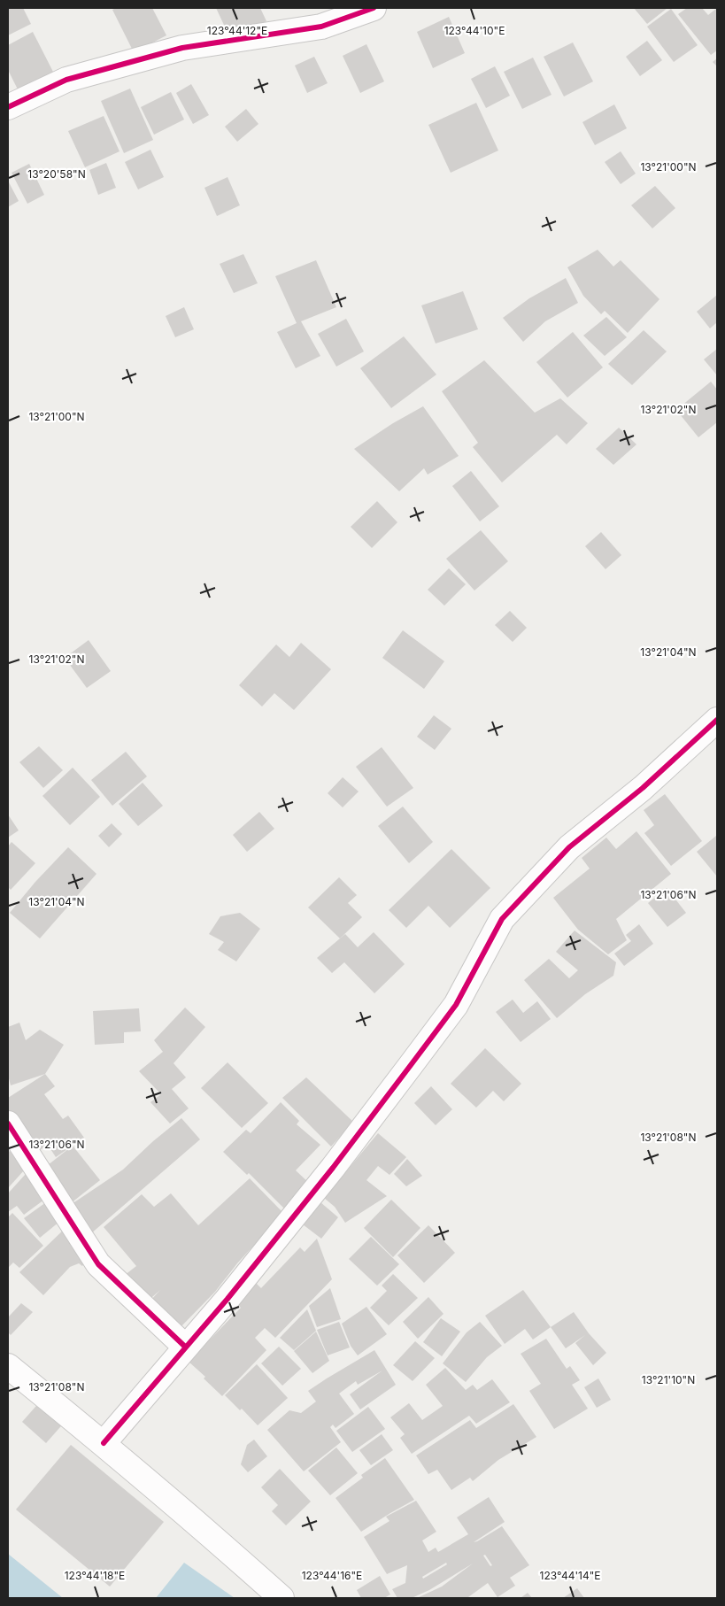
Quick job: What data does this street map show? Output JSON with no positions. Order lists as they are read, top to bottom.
{
  "coordinates": [
    "123°44'12\"E",
    "123°44'10\"E",
    "13°21'00\"N",
    "13°20'58\"N",
    "13°21'02\"N",
    "13°21'04\"N",
    "13°21'06\"N",
    "13°21'08\"N",
    "13°21'10\"N",
    "123°44'18\"E",
    "123°44'16\"E",
    "123°44'14\"E"
  ]
}
